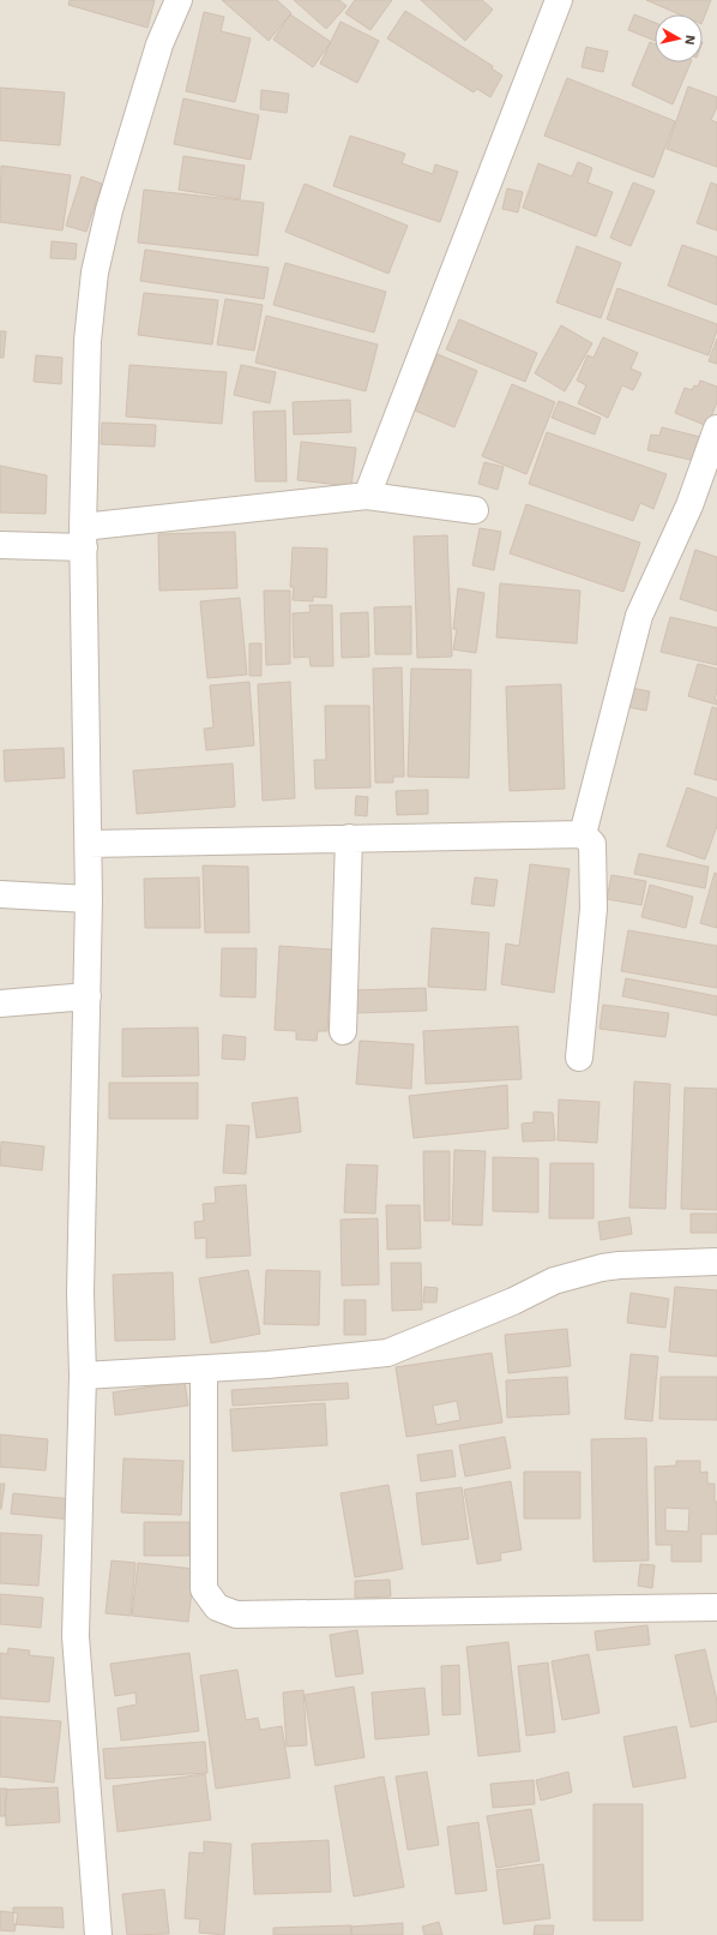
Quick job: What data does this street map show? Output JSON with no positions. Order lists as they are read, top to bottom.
{
  "north": "right"
}
